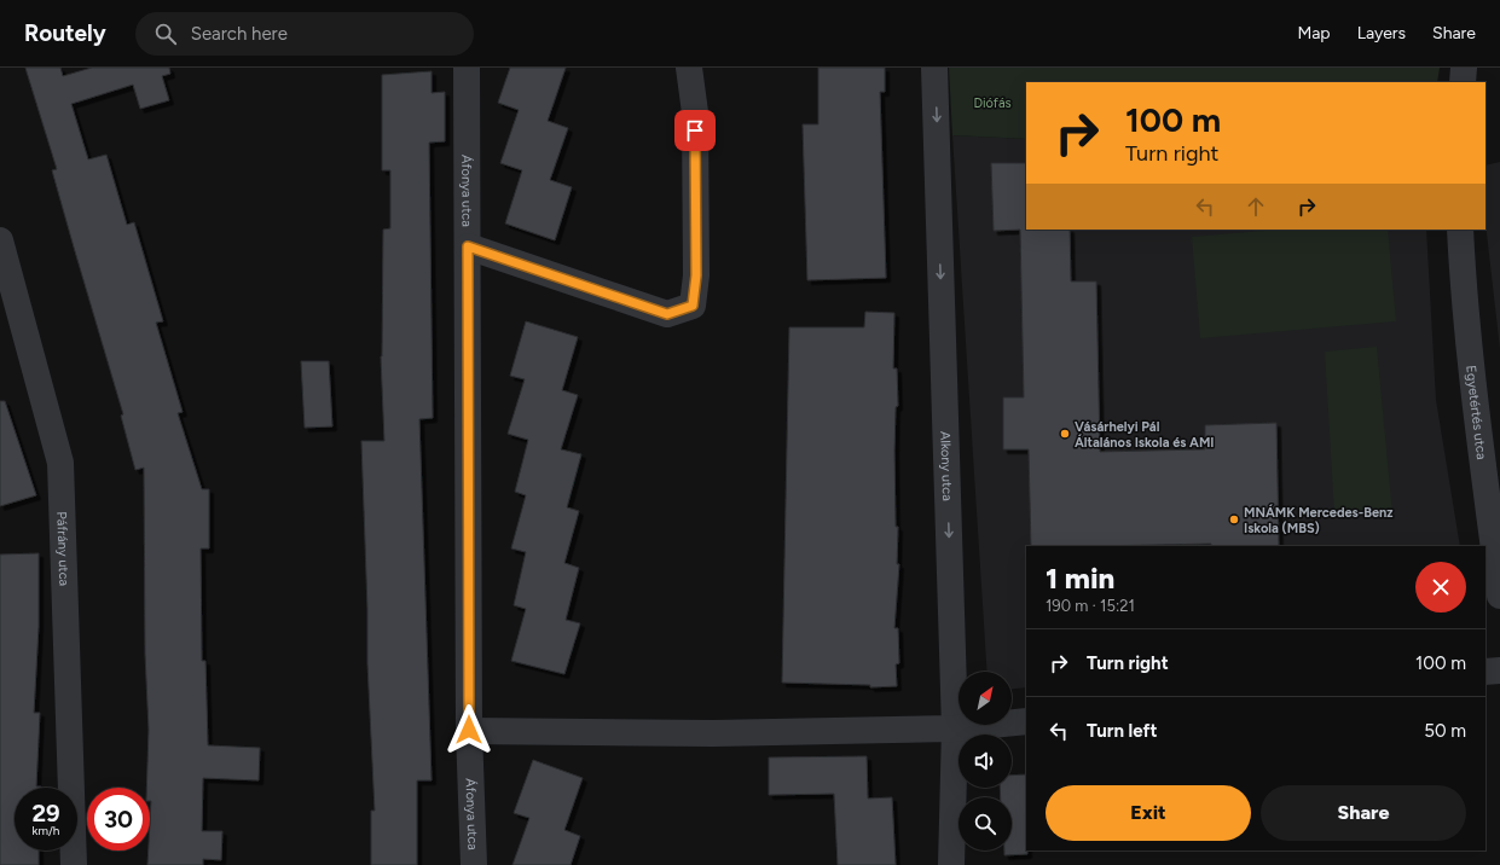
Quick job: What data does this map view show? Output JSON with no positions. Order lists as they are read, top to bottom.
{
  "streets": {
    "street": [
      "Áfonya utca",
      "Egyetértés utca",
      "Alkony utca",
      "Páfrány utca"
    ]
  },
  "one_way": ["Alkony utca"],
  "parks": ["Diófás"],
  "places": ["Vásárhelyi Pál Általános Iskola és AMI", "MNÁMK Mercedes-Benz Iskola (MBS)"],
  "north": "top right",
  "page": {
    "header": "Routely",
    "search": "Search here",
    "nav": ["Map", "Layers", "Share"],
    "turn": ["100 m", "Turn right"],
    "heading": ["1 min", "190 m · 15:21"],
    "list": [
      {
        "name": "Turn right",
        "value": "100 m"
      },
      {
        "name": "Turn left",
        "value": "50 m"
      }
    ],
    "buttons": ["Exit", "Share"],
    "speed": "29 km/h",
    "limit": "30"
  }
}
